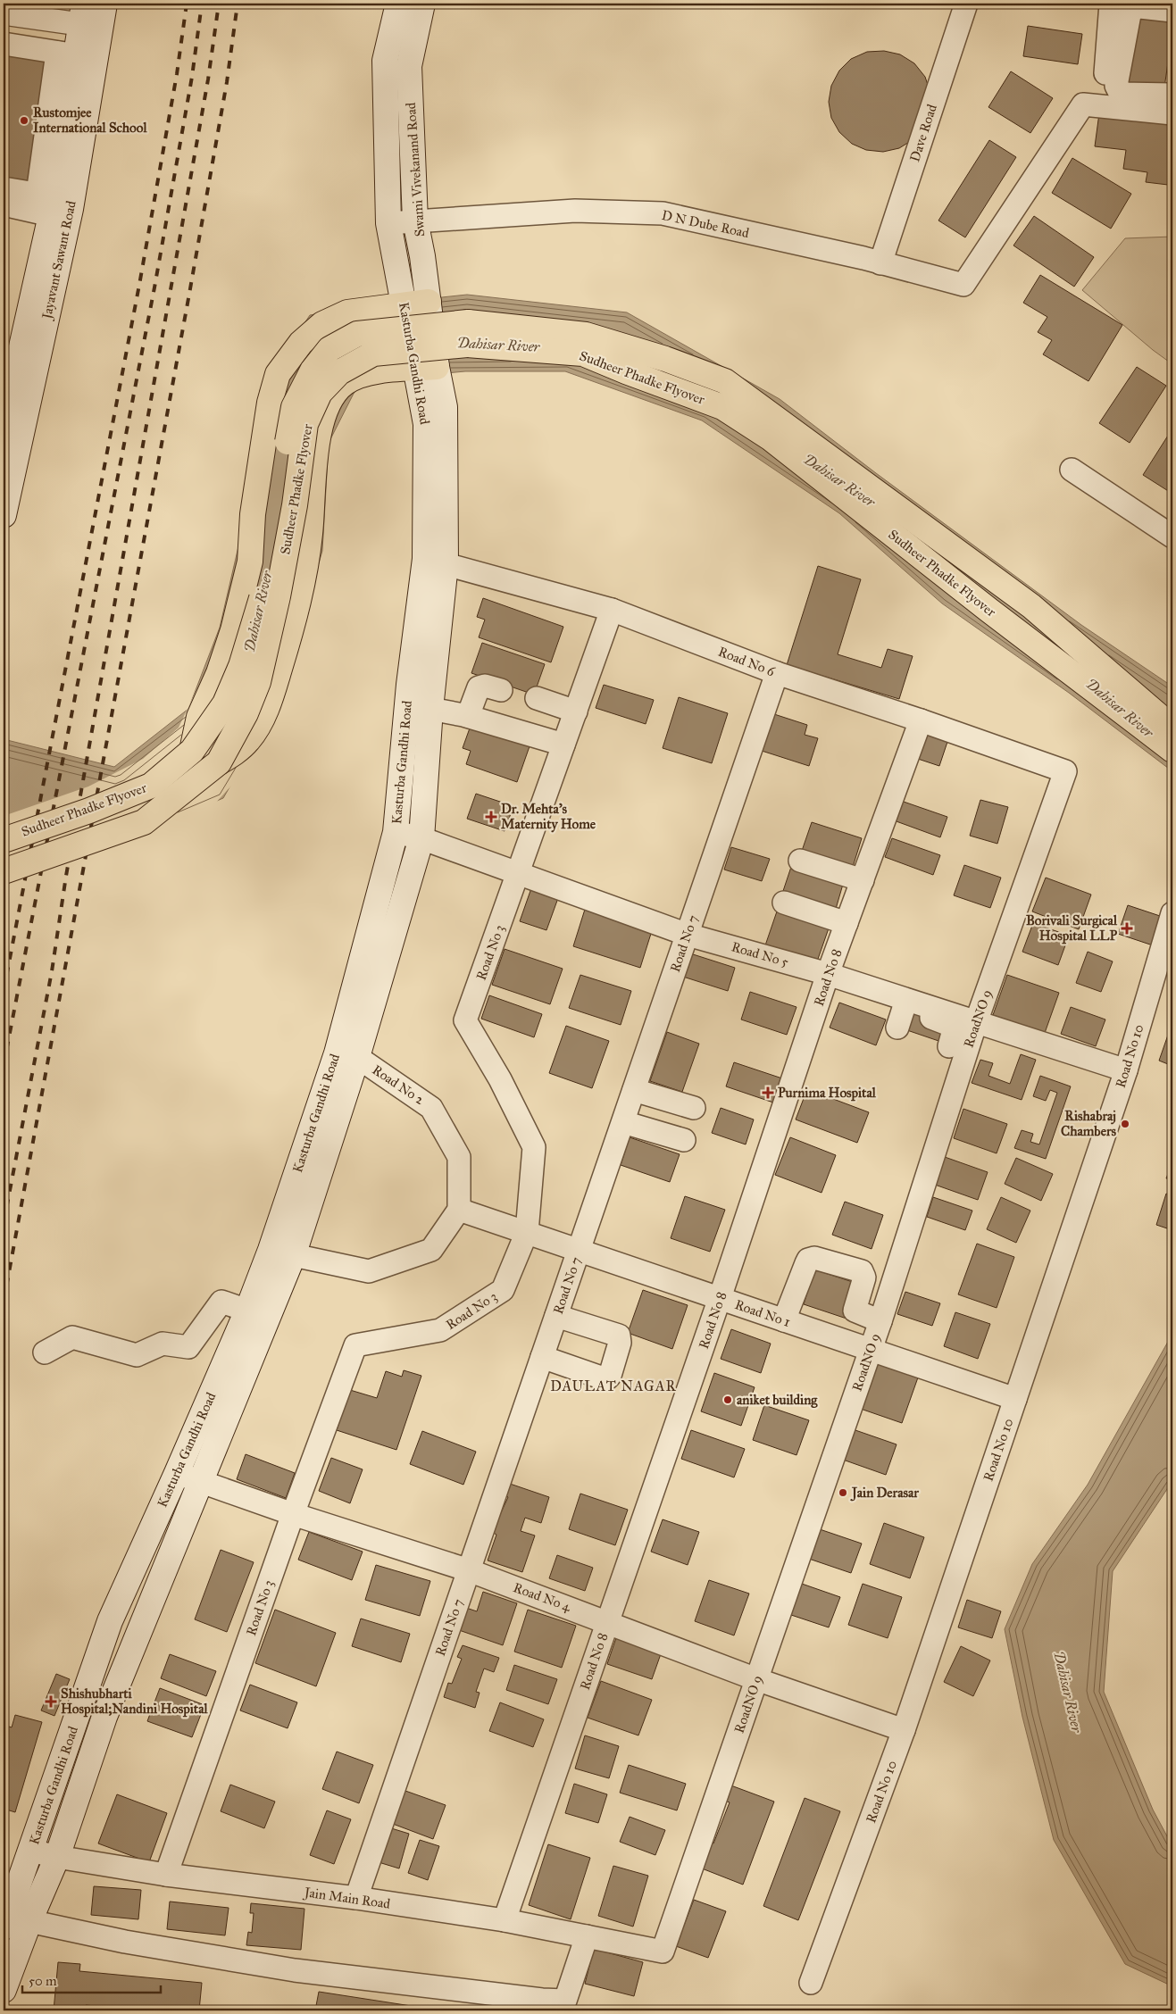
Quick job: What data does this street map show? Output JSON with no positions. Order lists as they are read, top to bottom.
{
  "streets": {
    "main road": [
      "Swami Vivekanand Road",
      "Jayavant Sawant Road",
      "Kasturba Gandhi Road",
      "Sudheer Phadke Flyover"
    ],
    "street": [
      "Dave Road",
      "D N Dube Road",
      "Road No 6",
      "Road No 7",
      "Road No 3",
      "Road No 5",
      "Road No 8",
      "RoadNO 9",
      "Road No 10",
      "Road No 2",
      "Road No 1",
      "Road No 4",
      "Jain Main Road"
    ]
  },
  "crossings": [
    ["Dave Road", "D N Dube Road"],
    ["Swami Vivekanand Road", "D N Dube Road"],
    ["Swami Vivekanand Road", "Kasturba Gandhi Road"],
    ["Kasturba Gandhi Road", "Road No 6"],
    ["Kasturba Gandhi Road", "Road No 5"],
    ["Kasturba Gandhi Road", "Road No 2"],
    ["Kasturba Gandhi Road", "Road No 4"],
    ["Kasturba Gandhi Road", "Jain Main Road"],
    ["Road No 6", "Road No 7"],
    ["Road No 6", "Road No 3"],
    ["Road No 6", "Road No 8"],
    ["Road No 6", "RoadNO 9"],
    ["Road No 7", "Road No 5"],
    ["Road No 7", "Road No 1"],
    ["Road No 7", "Road No 4"],
    ["Road No 7", "Jain Main Road"],
    ["Road No 3", "Road No 5"],
    ["Road No 3", "Road No 1"],
    ["Road No 3", "Road No 4"],
    ["Road No 3", "Jain Main Road"],
    ["Road No 5", "Road No 8"],
    ["Road No 5", "RoadNO 9"],
    ["Road No 5", "Road No 10"],
    ["Road No 8", "Road No 1"],
    ["Road No 8", "Road No 4"],
    ["Road No 8", "Jain Main Road"],
    ["RoadNO 9", "Road No 1"],
    ["RoadNO 9", "Road No 4"],
    ["RoadNO 9", "Jain Main Road"],
    ["Road No 10", "Road No 1"],
    ["Road No 10", "Road No 4"],
    ["Road No 2", "Road No 1"]
  ],
  "districts": ["DAULAT NAGAR"],
  "water": ["Dahisar River"],
  "places": {
    "other": [
      "Rustomjee International School",
      "Rishabraj Chambers",
      "aniket building",
      "Jain Derasar"
    ],
    "health": [
      "Dr. Mehta's Maternity Home",
      "Borivali Surgical Hospital LLP",
      "Purnima Hospital",
      "Shishubharti Hospital;Nandini Hospital"
    ]
  },
  "scale_bar": "50 m"
}
